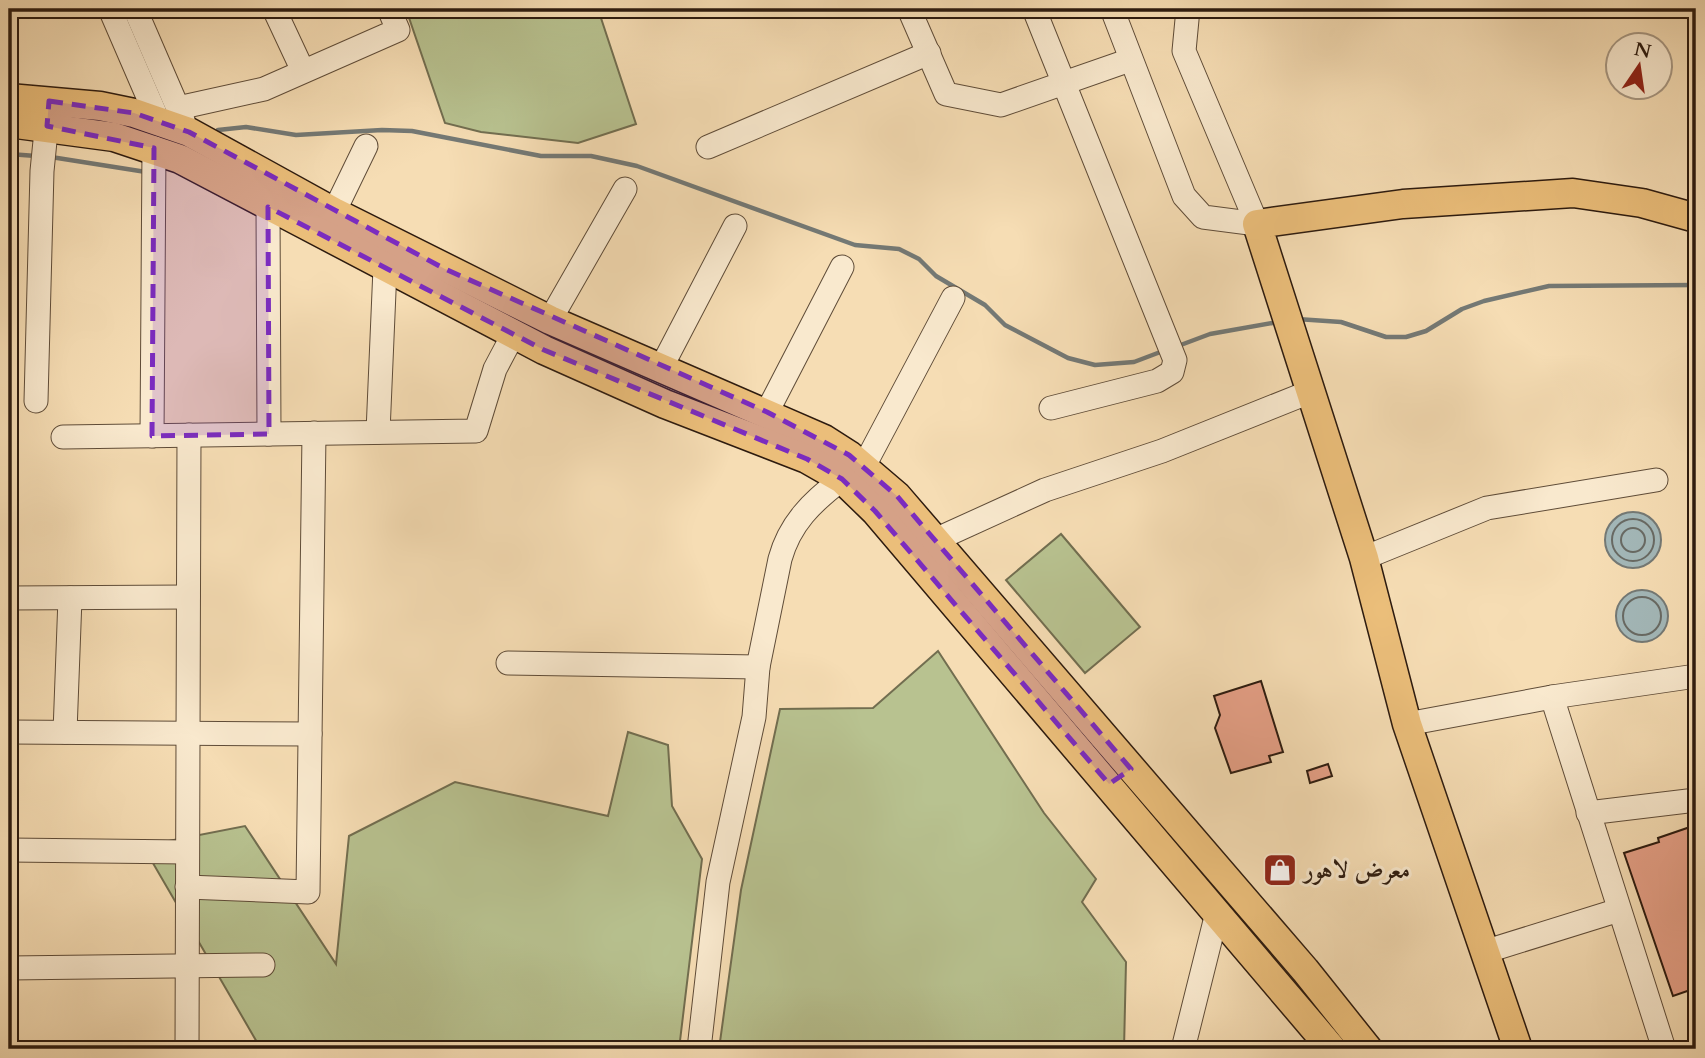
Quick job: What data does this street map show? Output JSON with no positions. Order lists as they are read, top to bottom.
{
  "places": {
    "shop": ["معرض لاهور"]
  },
  "north": "top"
}
